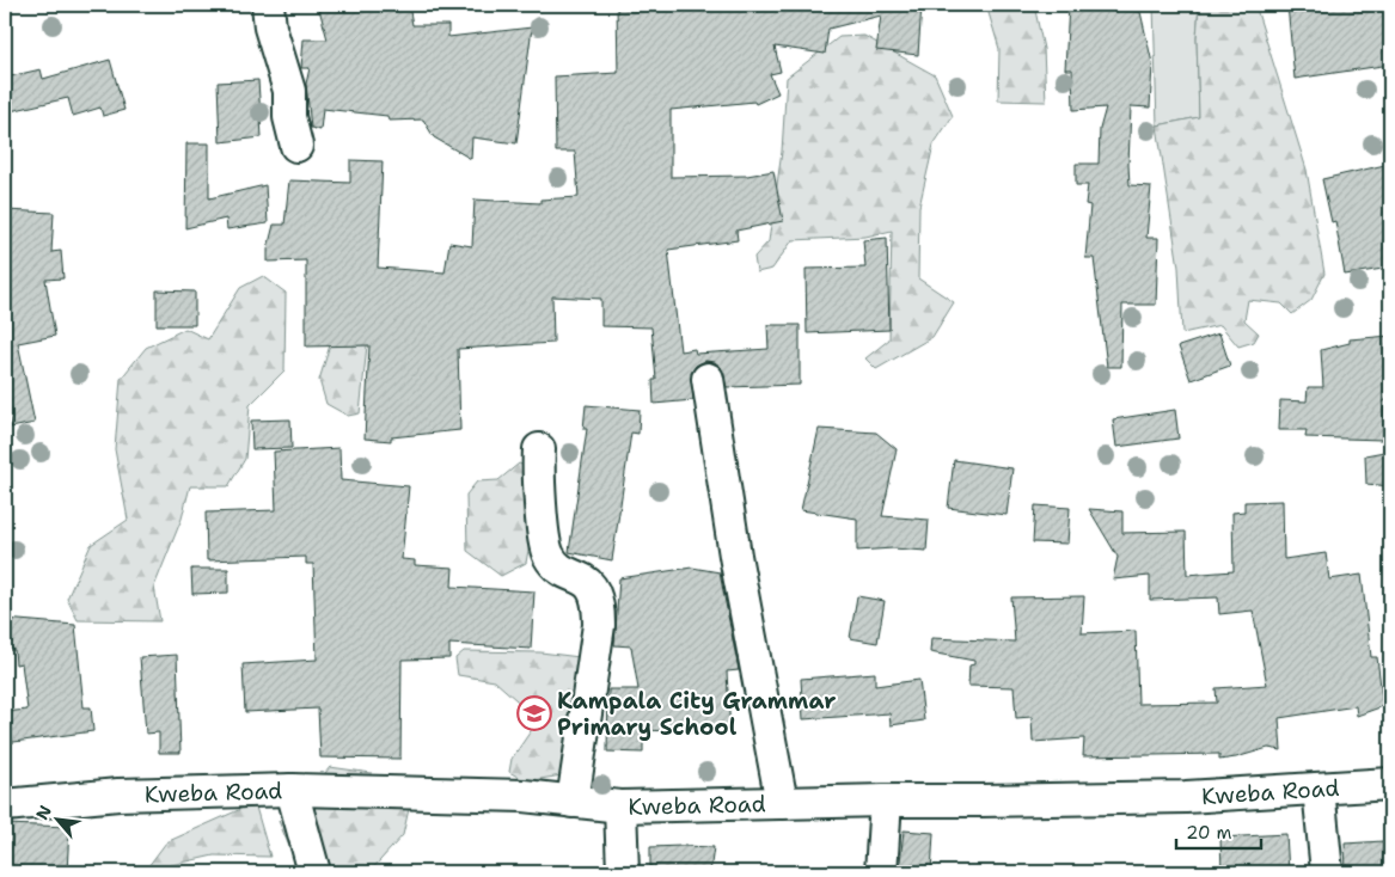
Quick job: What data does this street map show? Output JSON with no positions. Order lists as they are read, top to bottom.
{
  "streets": {
    "street": ["Kweba Road"]
  },
  "places": {
    "school or university": ["Kampala City Grammar Primary School"]
  },
  "scale_bar": "20 m",
  "north": "top left"
}
